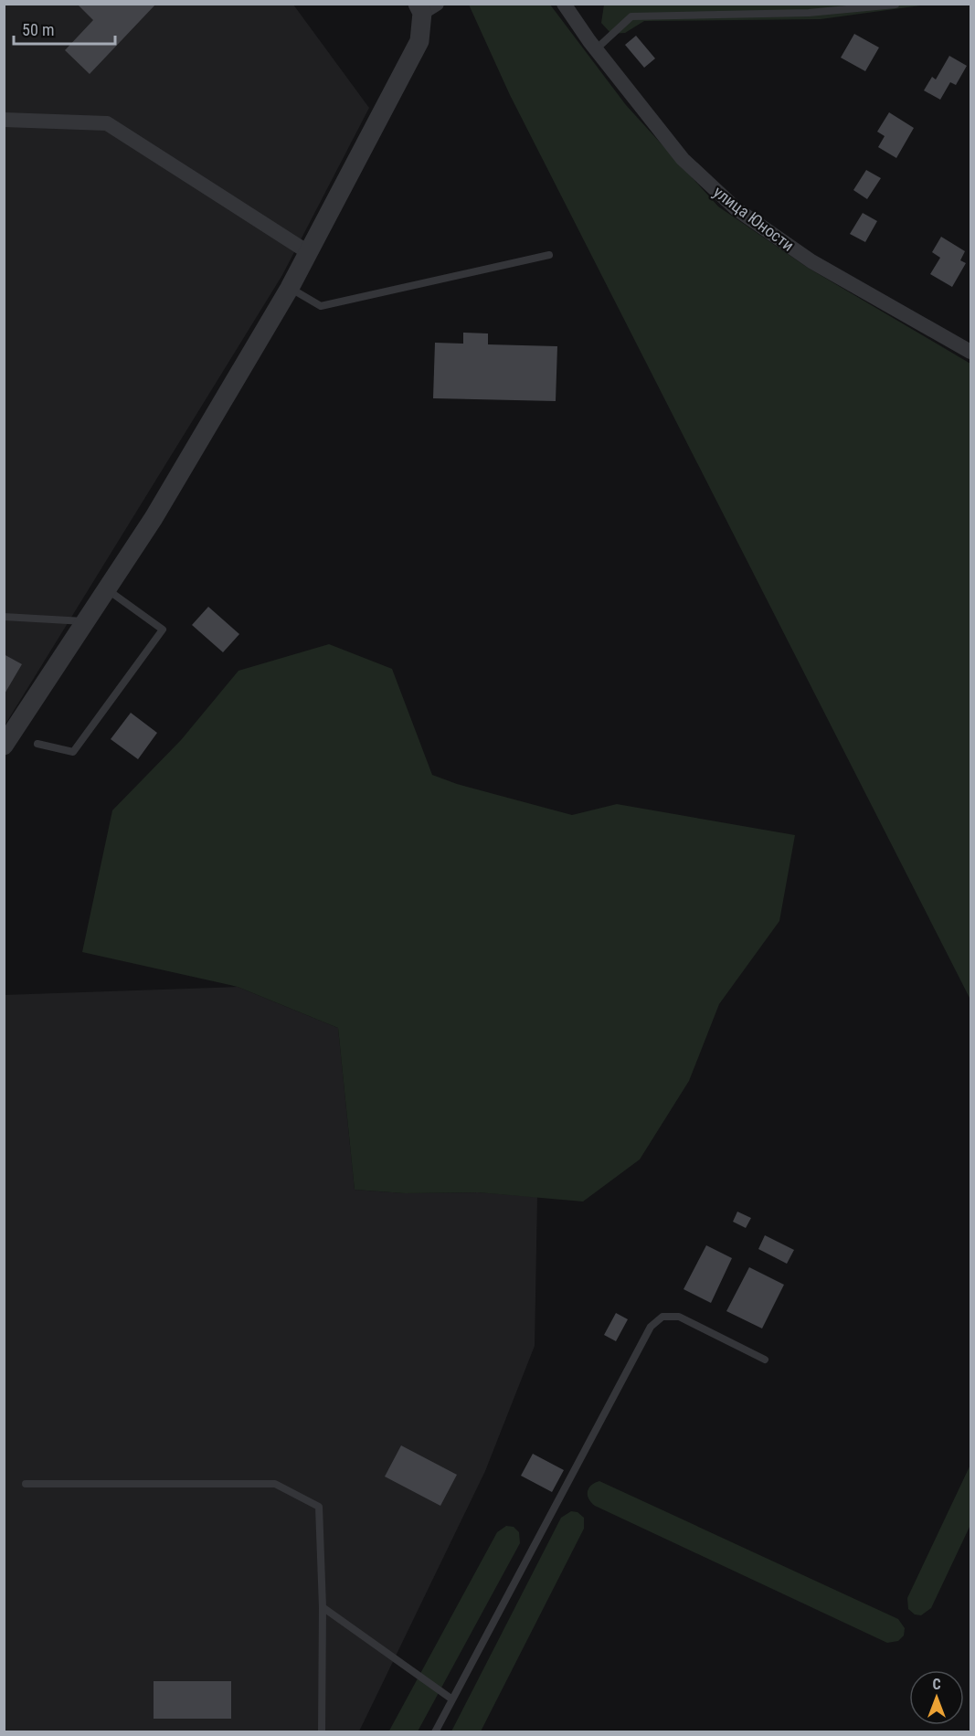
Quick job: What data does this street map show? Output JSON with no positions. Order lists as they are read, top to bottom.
{
  "streets": {
    "street": ["улица Юности"]
  },
  "scale_bar": "50 m",
  "north": "top"
}
